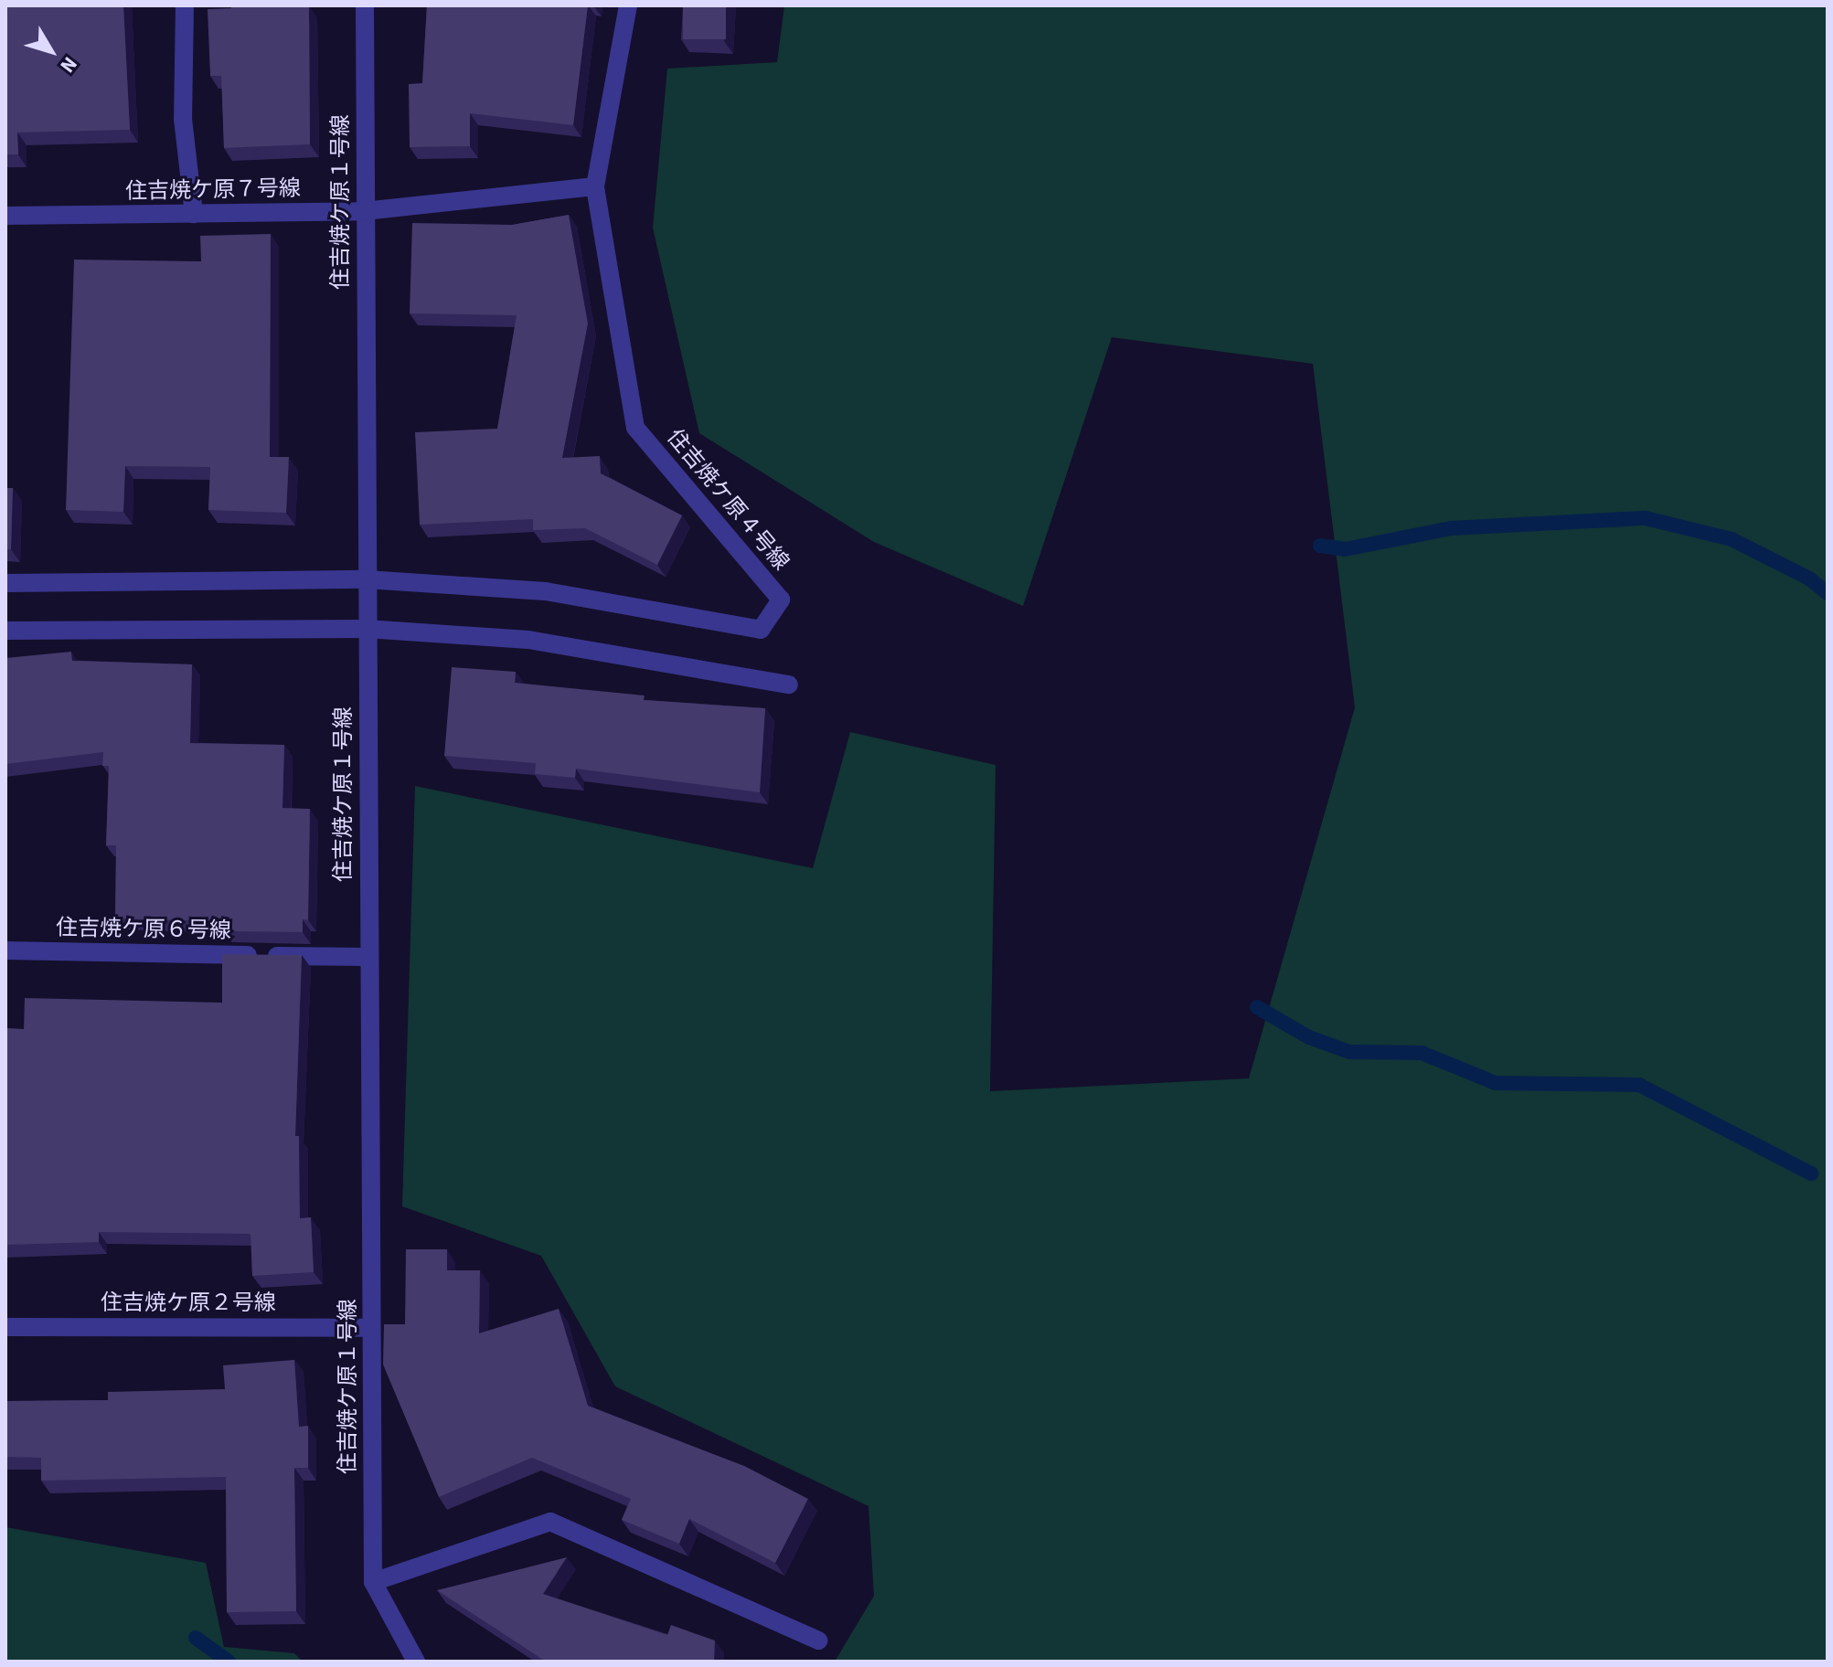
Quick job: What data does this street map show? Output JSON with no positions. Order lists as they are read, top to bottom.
{
  "streets": {
    "street": [
      "住吉焼ケ原７号線",
      "住吉焼ケ原１号線",
      "住吉焼ケ原４号線",
      "住吉焼ケ原６号線",
      "住吉焼ケ原２号線"
    ]
  },
  "crossings": [
    ["住吉焼ケ原７号線", "住吉焼ケ原１号線"],
    ["住吉焼ケ原７号線", "住吉焼ケ原４号線"],
    ["住吉焼ケ原１号線", "住吉焼ケ原４号線"],
    ["住吉焼ケ原１号線", "住吉焼ケ原６号線"],
    ["住吉焼ケ原１号線", "住吉焼ケ原２号線"]
  ],
  "north": "bottom right"
}
